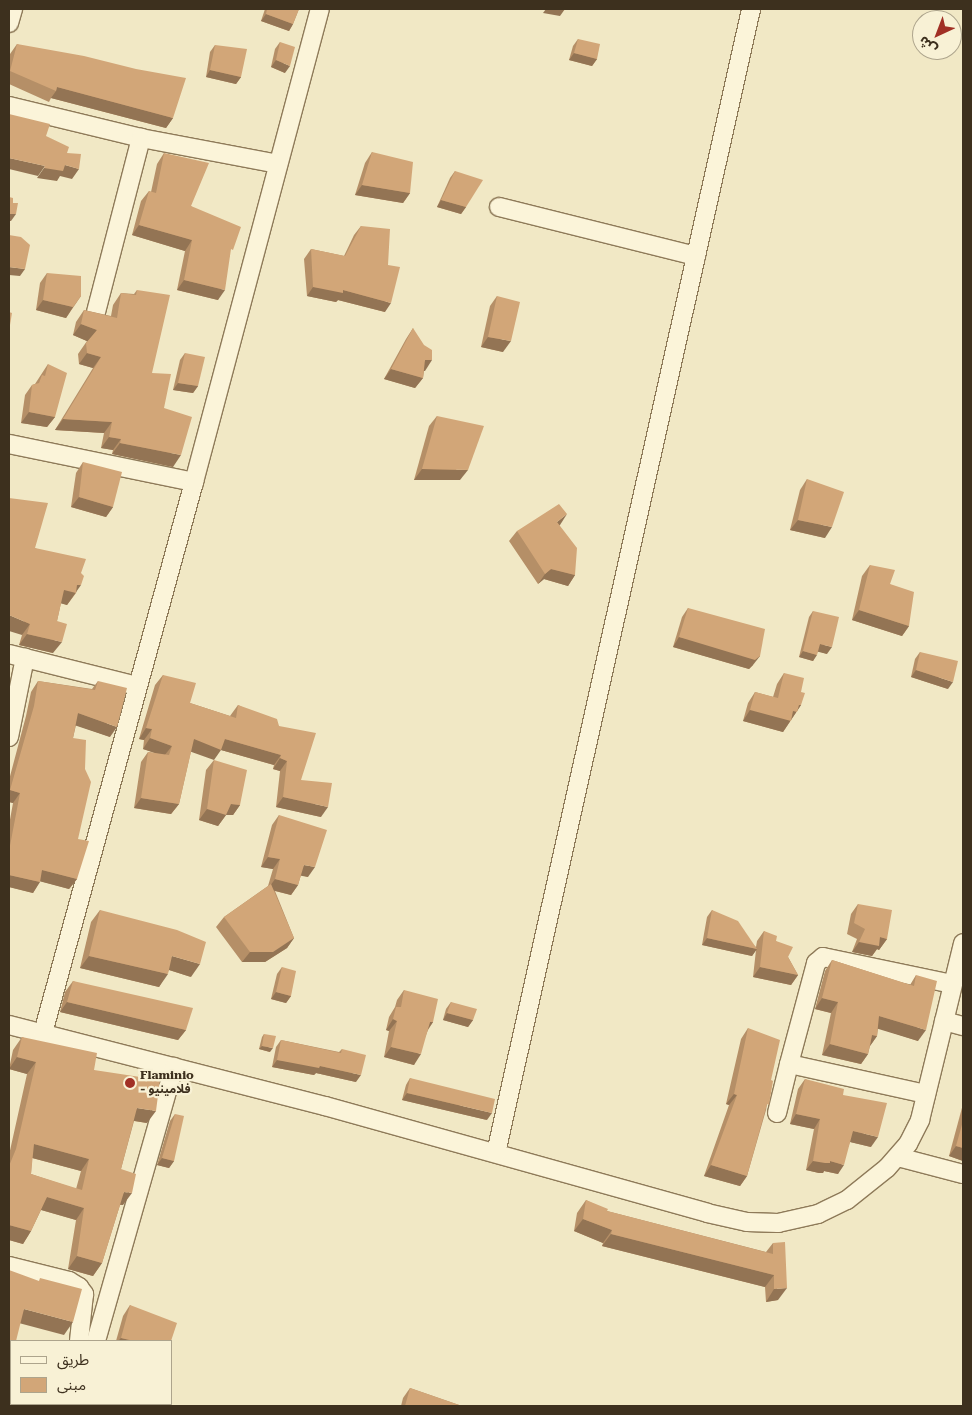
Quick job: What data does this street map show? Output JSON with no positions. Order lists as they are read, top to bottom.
{
  "places": ["Flaminio - فلامينيو"],
  "legend": ["طريق", "مبنى"],
  "north": "bottom left"
}
